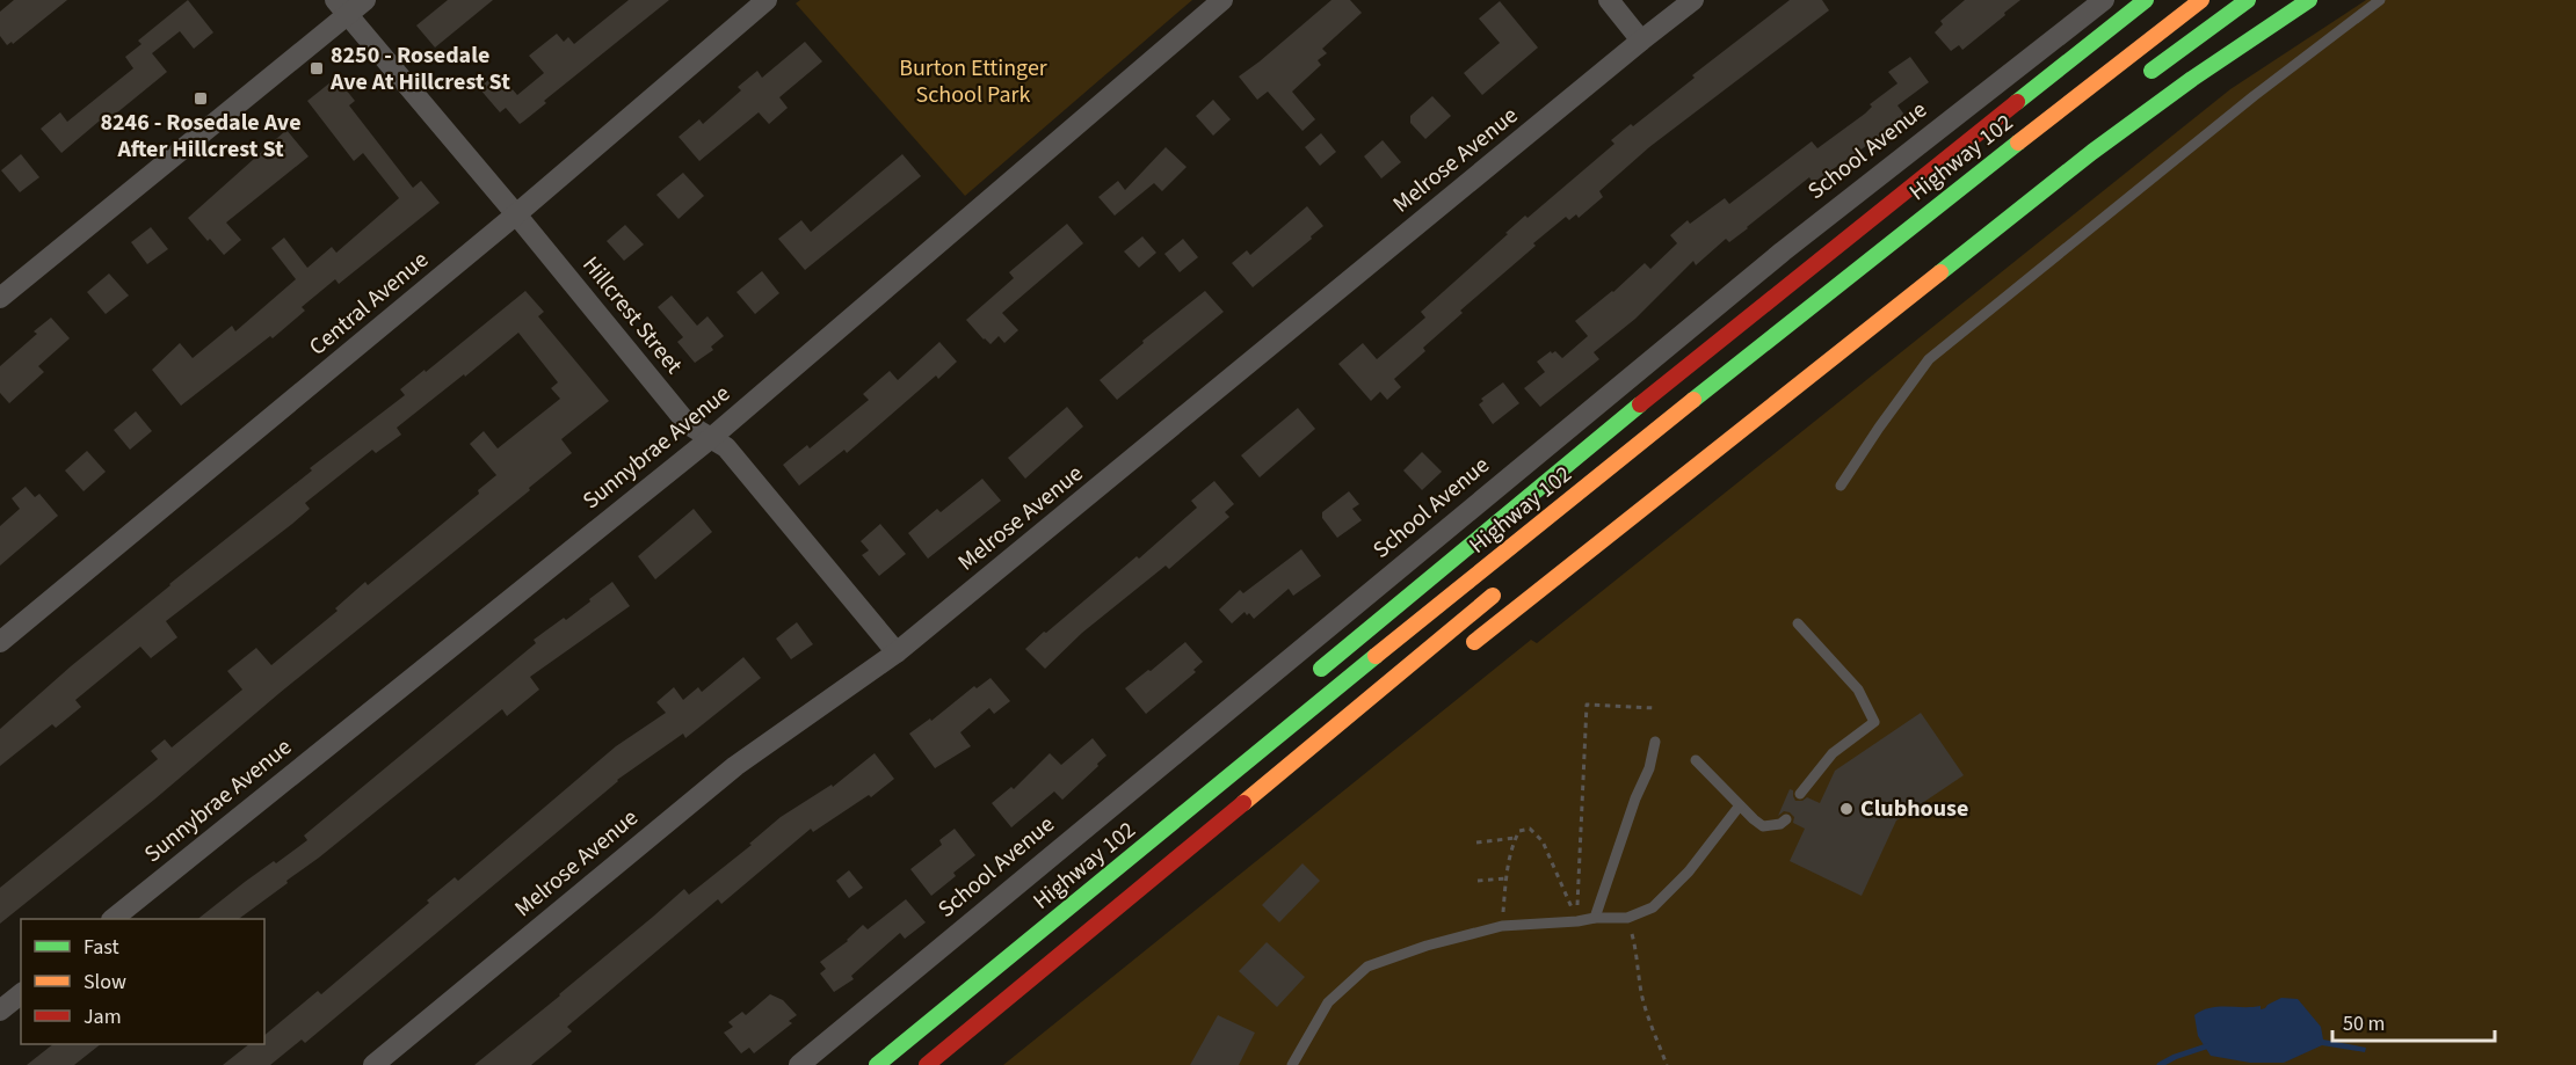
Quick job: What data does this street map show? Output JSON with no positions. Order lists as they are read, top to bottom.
{
  "streets": {
    "highway": ["Highway 102"],
    "street": [
      "School Avenue",
      "Melrose Avenue",
      "Central Avenue",
      "Hillcrest Street",
      "Sunnybrae Avenue"
    ]
  },
  "crossings": [
    ["Melrose Avenue", "Hillcrest Street"],
    ["Central Avenue", "Hillcrest Street"],
    ["Hillcrest Street", "Sunnybrae Avenue"]
  ],
  "parks": ["Burton Ettinger School Park"],
  "places": {
    "transit": ["8250 - Rosedale Ave At Hillcrest St", "8246 - Rosedale Ave After Hillcrest St"],
    "other": ["Clubhouse"]
  },
  "legend": ["Fast", "Slow", "Jam"],
  "scale_bar": "50 m"
}
